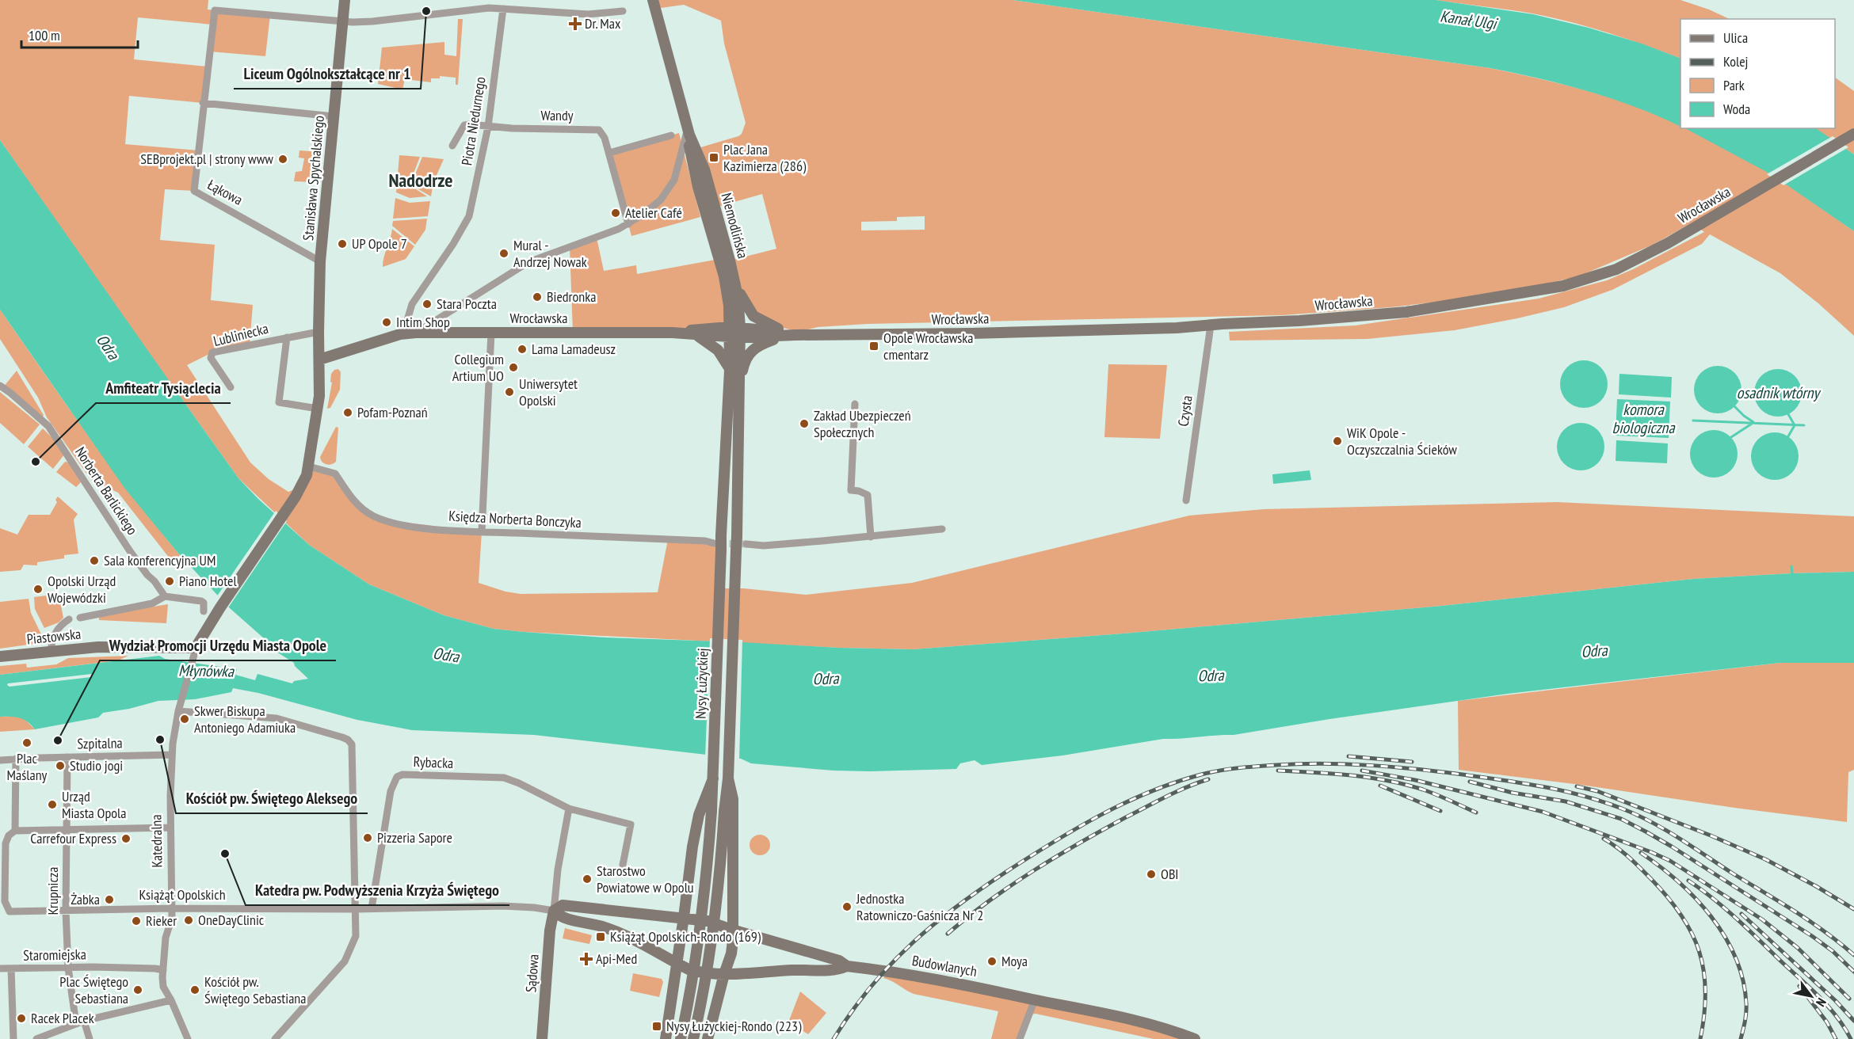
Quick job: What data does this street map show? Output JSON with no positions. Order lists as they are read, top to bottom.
{
  "streets": {
    "main road": [
      "Stanisława Spychalskiego",
      "Wrocławska",
      "Niemodlińska",
      "Piastowska",
      "Nysy Łużyckiej",
      "Książąt Opolskich",
      "Budowlanych",
      "Sądowa"
    ],
    "street": [
      "Wandy",
      "Piotra Niedurnego",
      "Łąkowa",
      "Lubliniecka",
      "Czysta",
      "Norberta Barlickiego",
      "Księdza Norberta Bonczyka",
      "Szpitalna",
      "Rybacka",
      "Katedralna",
      "Krupnicza",
      "Staromiejska"
    ]
  },
  "crossings": [
    ["Wandy", "Piotra Niedurnego"],
    ["Piotra Niedurnego", "Łąkowa"],
    ["Piotra Niedurnego", "Wrocławska"],
    ["Stanisława Spychalskiego", "Łąkowa"],
    ["Stanisława Spychalskiego", "Wrocławska"],
    ["Stanisława Spychalskiego", "Lubliniecka"],
    ["Stanisława Spychalskiego", "Księdza Norberta Bonczyka"],
    ["Stanisława Spychalskiego", "Piastowska"],
    ["Stanisława Spychalskiego", "Katedralna"],
    ["Wrocławska", "Niemodlińska"],
    ["Wrocławska", "Czysta"],
    ["Wrocławska", "Nysy Łużyckiej"],
    ["Niemodlińska", "Nysy Łużyckiej"],
    ["Księdza Norberta Bonczyka", "Nysy Łużyckiej"],
    ["Piastowska", "Katedralna"],
    ["Szpitalna", "Katedralna"],
    ["Szpitalna", "Krupnicza"],
    ["Rybacka", "Książąt Opolskich"],
    ["Katedralna", "Książąt Opolskich"],
    ["Katedralna", "Staromiejska"],
    ["Krupnicza", "Książąt Opolskich"],
    ["Krupnicza", "Staromiejska"],
    ["Książąt Opolskich", "Budowlanych"],
    ["Książąt Opolskich", "Sądowa"]
  ],
  "districts": ["Nadodrze"],
  "water": [
    "Kanał Ulgi",
    "Odra",
    "osadnik wtórny",
    "komora biologiczna",
    "Młynówka"
  ],
  "places": {
    "other": [
      "Liceum Ogólnokształcące nr 1",
      "SEBprojekt.pl | strony www",
      "Atelier Café",
      "UP Opole 7",
      "Mural - Andrzej Nowak",
      "Biedronka",
      "Stara Poczta",
      "Intim Shop",
      "Lama Lamadeusz",
      "Collegium Artium UO",
      "Uniwersytet Opolski",
      "Pofam-Poznań",
      "Zakład Ubezpieczeń Społecznych",
      "WiK Opole - Oczyszczalnia Ścieków",
      "Amfiteatr Tysiąclecia",
      "Sala konferencyjna UM",
      "Piano Hotel",
      "Opolski Urząd Wojewódzki",
      "Skwer Biskupa Antoniego Adamiuka",
      "Kościół pw. Świętego Aleksego",
      "Wydział Promocji Urzędu Miasta Opole",
      "Plac Maślany",
      "Studio jogi",
      "Urząd Miasta Opola",
      "Pizzeria Sapore",
      "Carrefour Express",
      "Katedra pw. Podwyższenia Krzyża Świętego",
      "OBI",
      "Starostwo Powiatowe w Opolu",
      "Żabka",
      "Jednostka Ratowniczo-Gaśnicza Nr 2",
      "OneDayClinic",
      "Rieker",
      "Moya",
      "Plac Świętego Sebastiana",
      "Kościół pw. Świętego Sebastiana",
      "Racek Placek"
    ],
    "health": ["Dr. Max", "Api-Med"],
    "transit": [
      "Plac Jana Kazimierza (286)",
      "Opole Wrocławska cmentarz",
      "Książąt Opolskich-Rondo (169)",
      "Nysy Łużyckiej-Rondo (223)"
    ]
  },
  "legend": [
    "Ulica",
    "Kolej",
    "Park",
    "Woda"
  ],
  "scale_bar": "100 m",
  "north": "bottom right"
}
